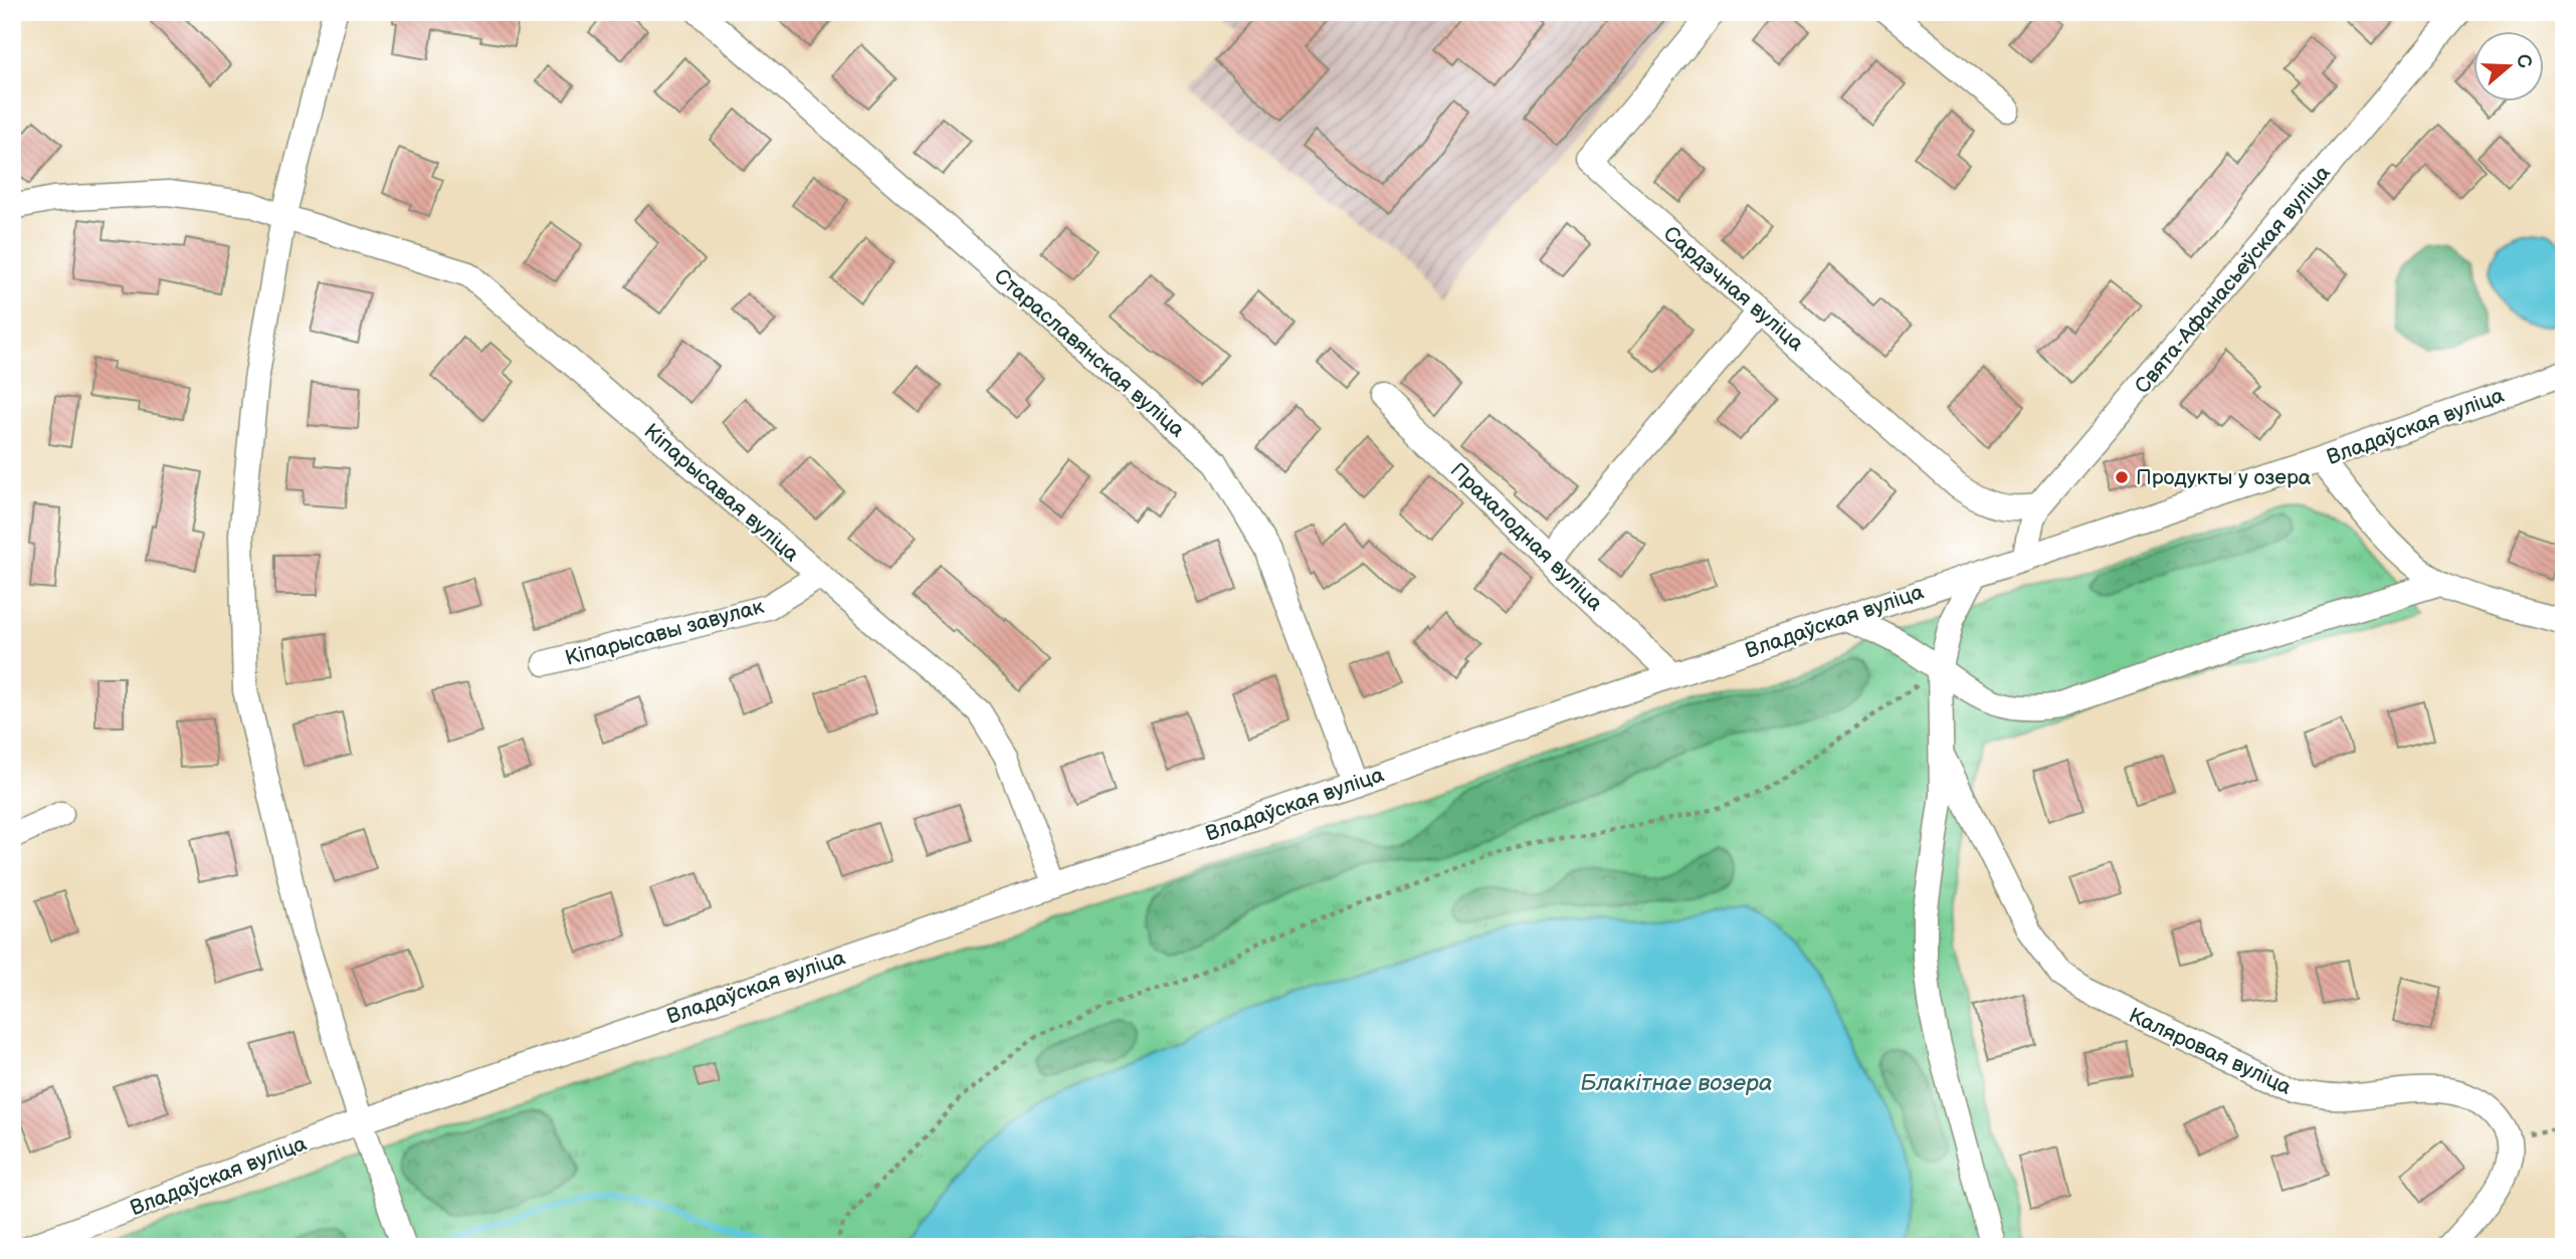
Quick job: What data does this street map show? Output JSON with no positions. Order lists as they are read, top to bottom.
{
  "streets": {
    "street": [
      "Свята-Афанасьеўская вуліца",
      "Сардэчная вуліца",
      "Стараславянская вуліца",
      "Владаўская вуліца",
      "Кіпарысавая вуліца",
      "Прахалодная вуліца",
      "Кіпарысавы завулак",
      "Каляровая вуліца"
    ]
  },
  "crossings": [
    ["Свята-Афанасьеўская вуліца", "Сардэчная вуліца"],
    ["Свята-Афанасьеўская вуліца", "Владаўская вуліца"],
    ["Стараславянская вуліца", "Владаўская вуліца"],
    ["Владаўская вуліца", "Кіпарысавая вуліца"],
    ["Владаўская вуліца", "Прахалодная вуліца"],
    ["Кіпарысавая вуліца", "Кіпарысавы завулак"]
  ],
  "water": ["Блакітнае возера"],
  "places": ["Продукты у озера"],
  "north": "right"
}
